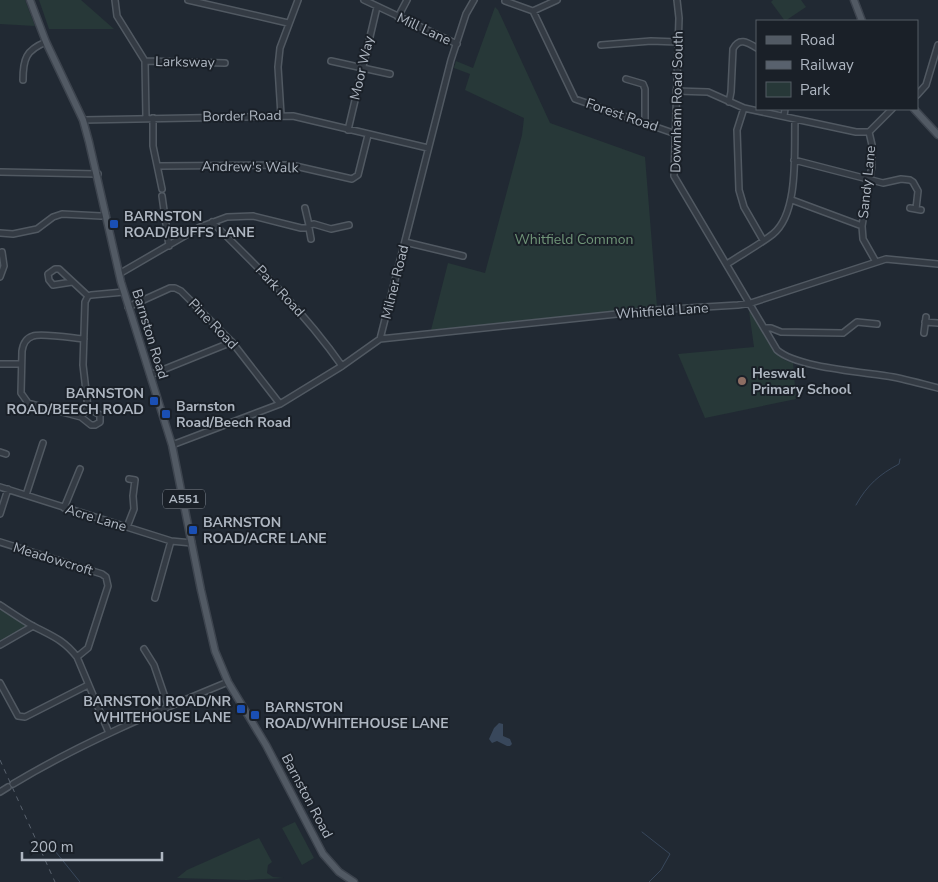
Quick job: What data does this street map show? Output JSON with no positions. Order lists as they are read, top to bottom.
{
  "streets": {
    "main road": ["Barnston Road", "A551"],
    "street": [
      "Mill Lane",
      "Larksway",
      "Moor Way",
      "Downham Road South",
      "Forest Road",
      "Border Road",
      "Andrew's Walk",
      "Sandy Lane",
      "Milner Road",
      "Park Road",
      "Whitfield Lane",
      "Pine Road",
      "Acre Lane",
      "Meadowcroft"
    ]
  },
  "crossings": [
    ["Mill Lane", "Moor Way"],
    ["Mill Lane", "Milner Road"],
    ["Moor Way", "Border Road"],
    ["Downham Road South", "Forest Road"],
    ["Downham Road South", "Whitfield Lane"],
    ["Border Road", "Andrew's Walk"],
    ["Border Road", "Milner Road"],
    ["Border Road", "Barnston Road"],
    ["Sandy Lane", "Whitfield Lane"],
    ["Milner Road", "Park Road"],
    ["Milner Road", "Whitfield Lane"],
    ["Milner Road", "Pine Road"],
    ["Milner Road", "Barnston Road"],
    ["Pine Road", "Barnston Road"],
    ["Barnston Road", "Acre Lane"]
  ],
  "parks": ["Whitfield Common"],
  "places": {
    "transit": [
      "BARNSTON ROAD/BUFFS LANE",
      "BARNSTON ROAD/BEECH ROAD",
      "Barnston Road/Beech Road",
      "BARNSTON ROAD/ACRE LANE",
      "BARNSTON ROAD/NR WHITEHOUSE LANE",
      "BARNSTON ROAD/WHITEHOUSE LANE"
    ],
    "other": ["Heswall Primary School"]
  },
  "legend": ["Road", "Railway", "Park"],
  "scale_bar": "200 m"
}
